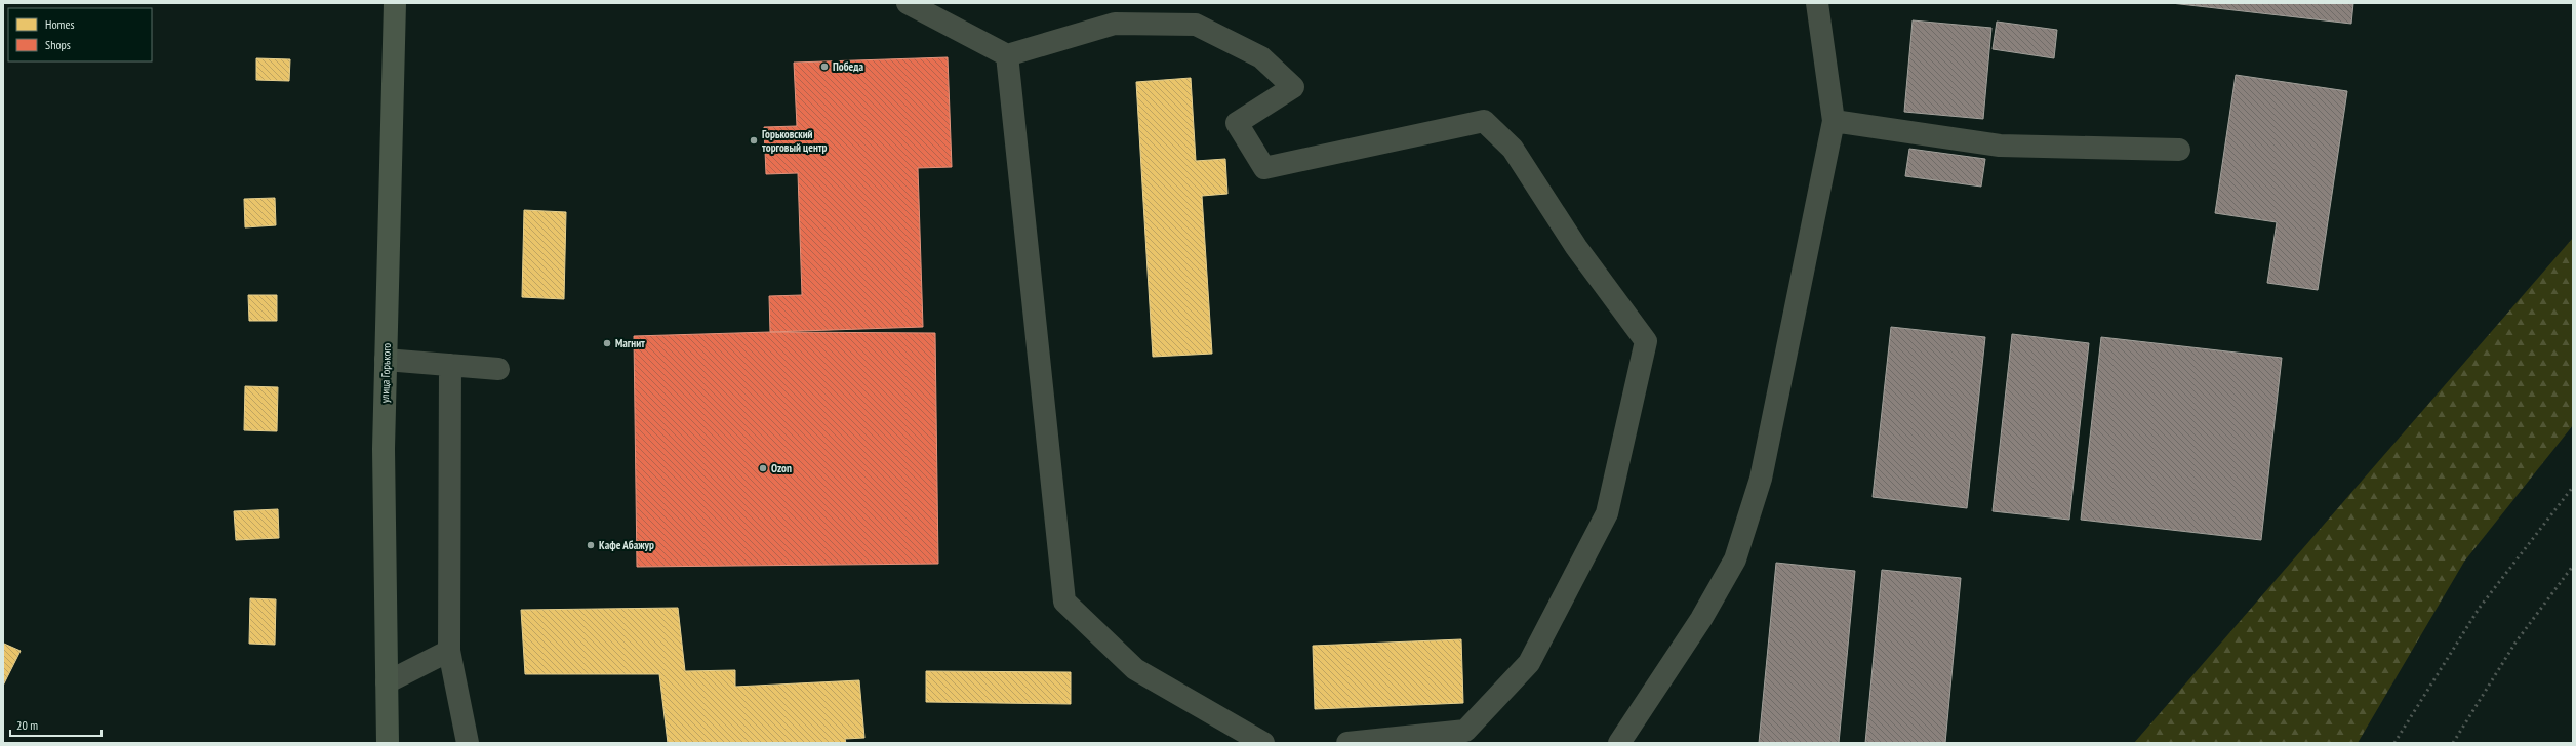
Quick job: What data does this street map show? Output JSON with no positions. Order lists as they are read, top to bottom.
{
  "streets": {
    "main road": ["улица Горького"]
  },
  "places": [
    "Победа",
    "Горьковский торговый центр",
    "Магнит",
    "Ozon",
    "Кафе Абажур"
  ],
  "legend": ["Homes", "Shops"],
  "scale_bar": "20 m"
}
